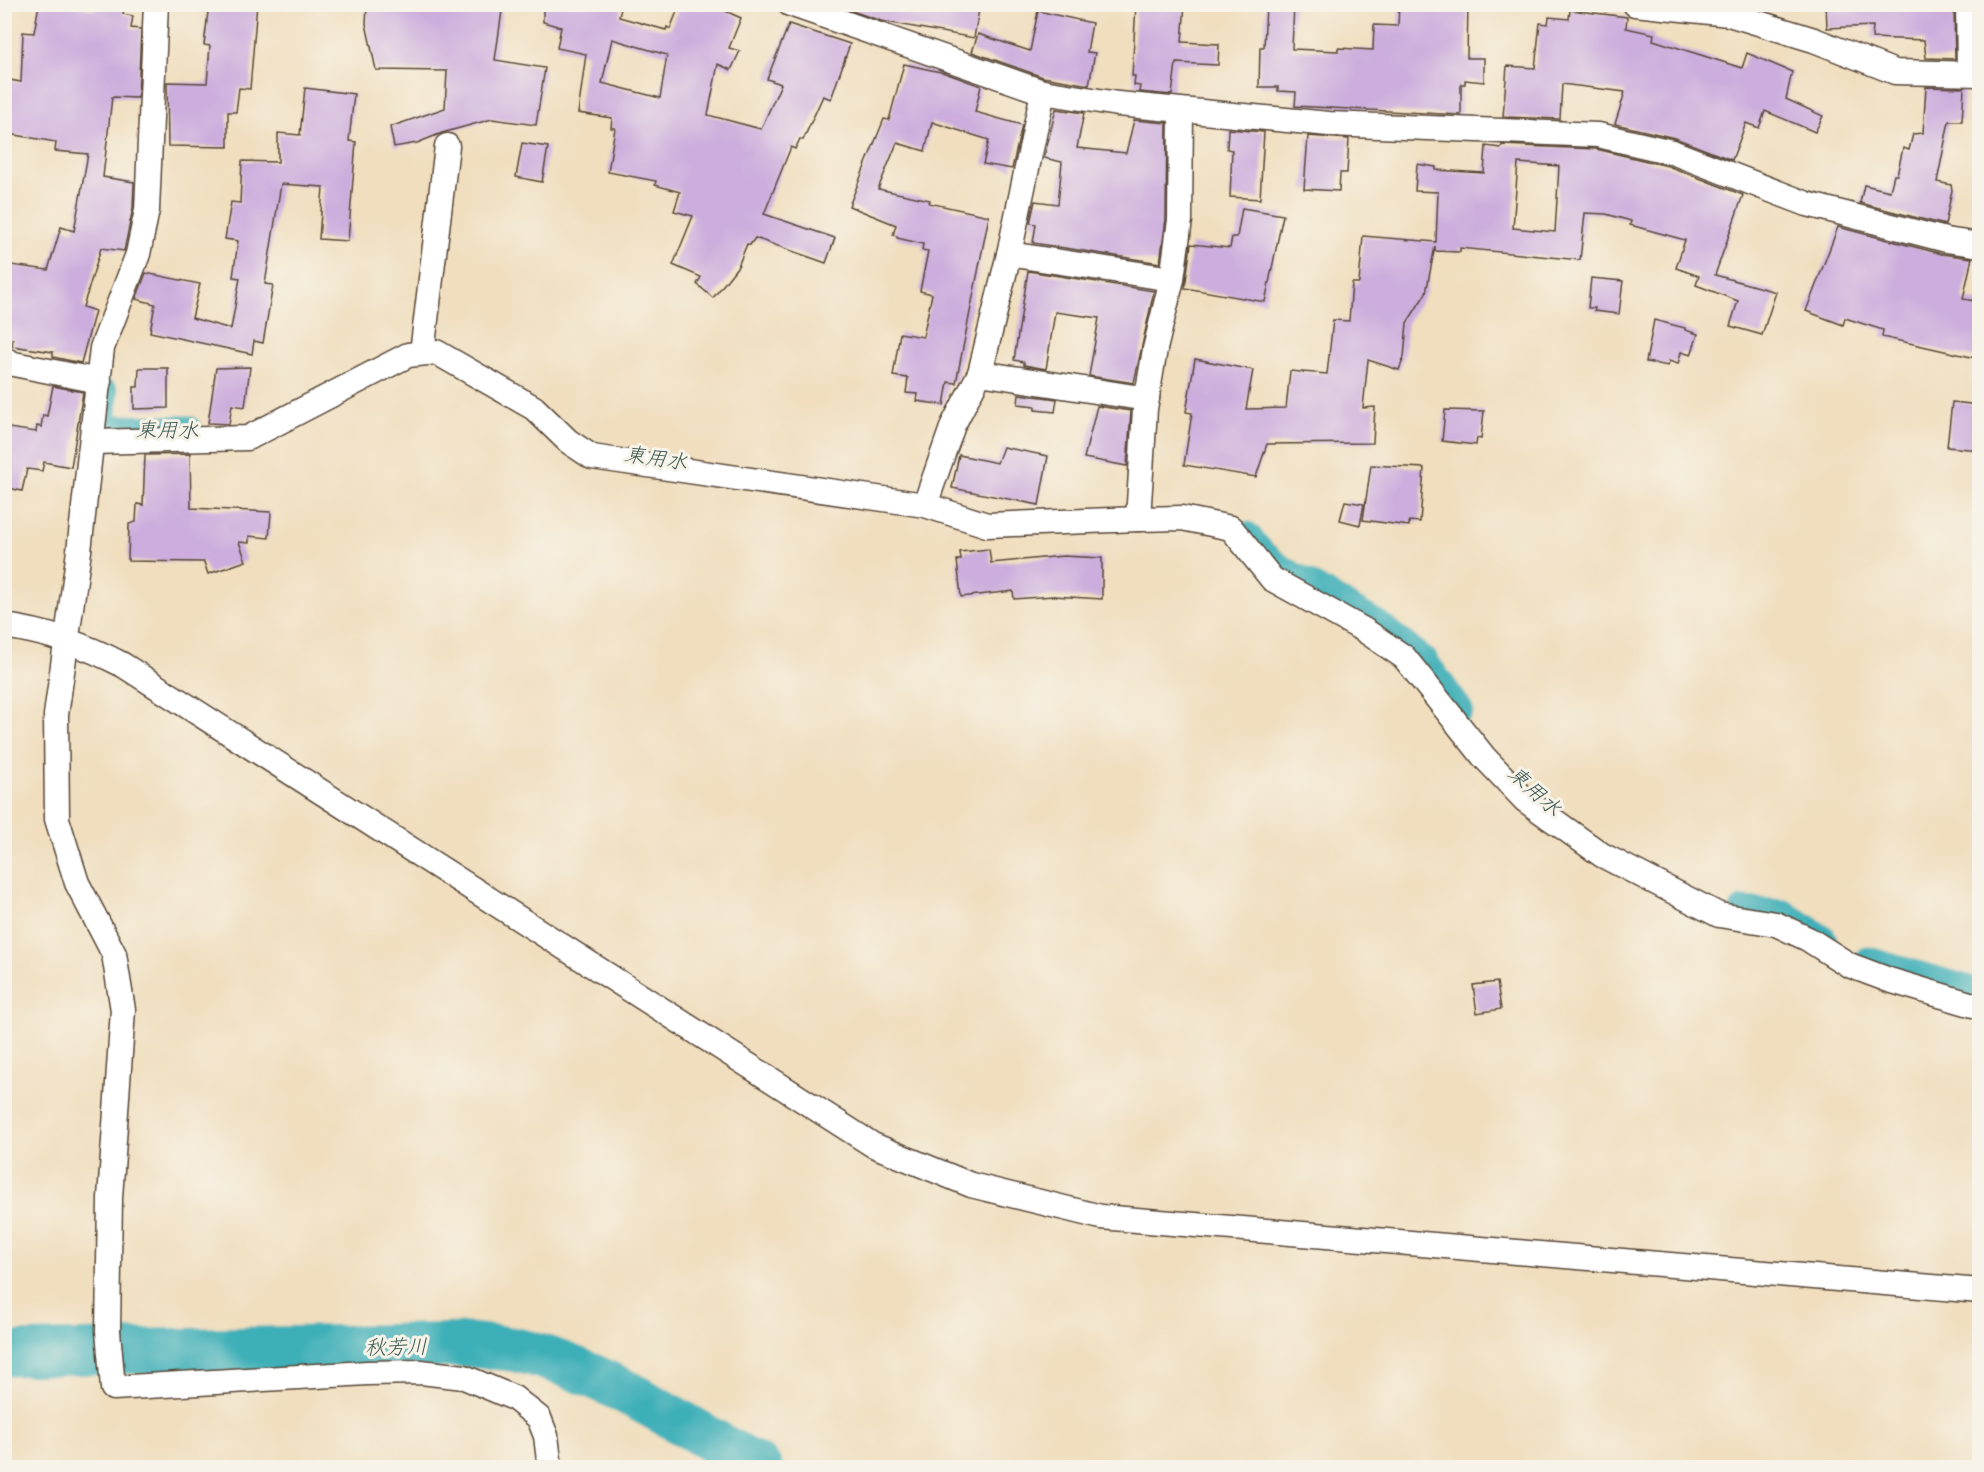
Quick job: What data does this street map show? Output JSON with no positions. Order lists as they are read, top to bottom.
{
  "water": ["東用水", "秋芳川"]
}
